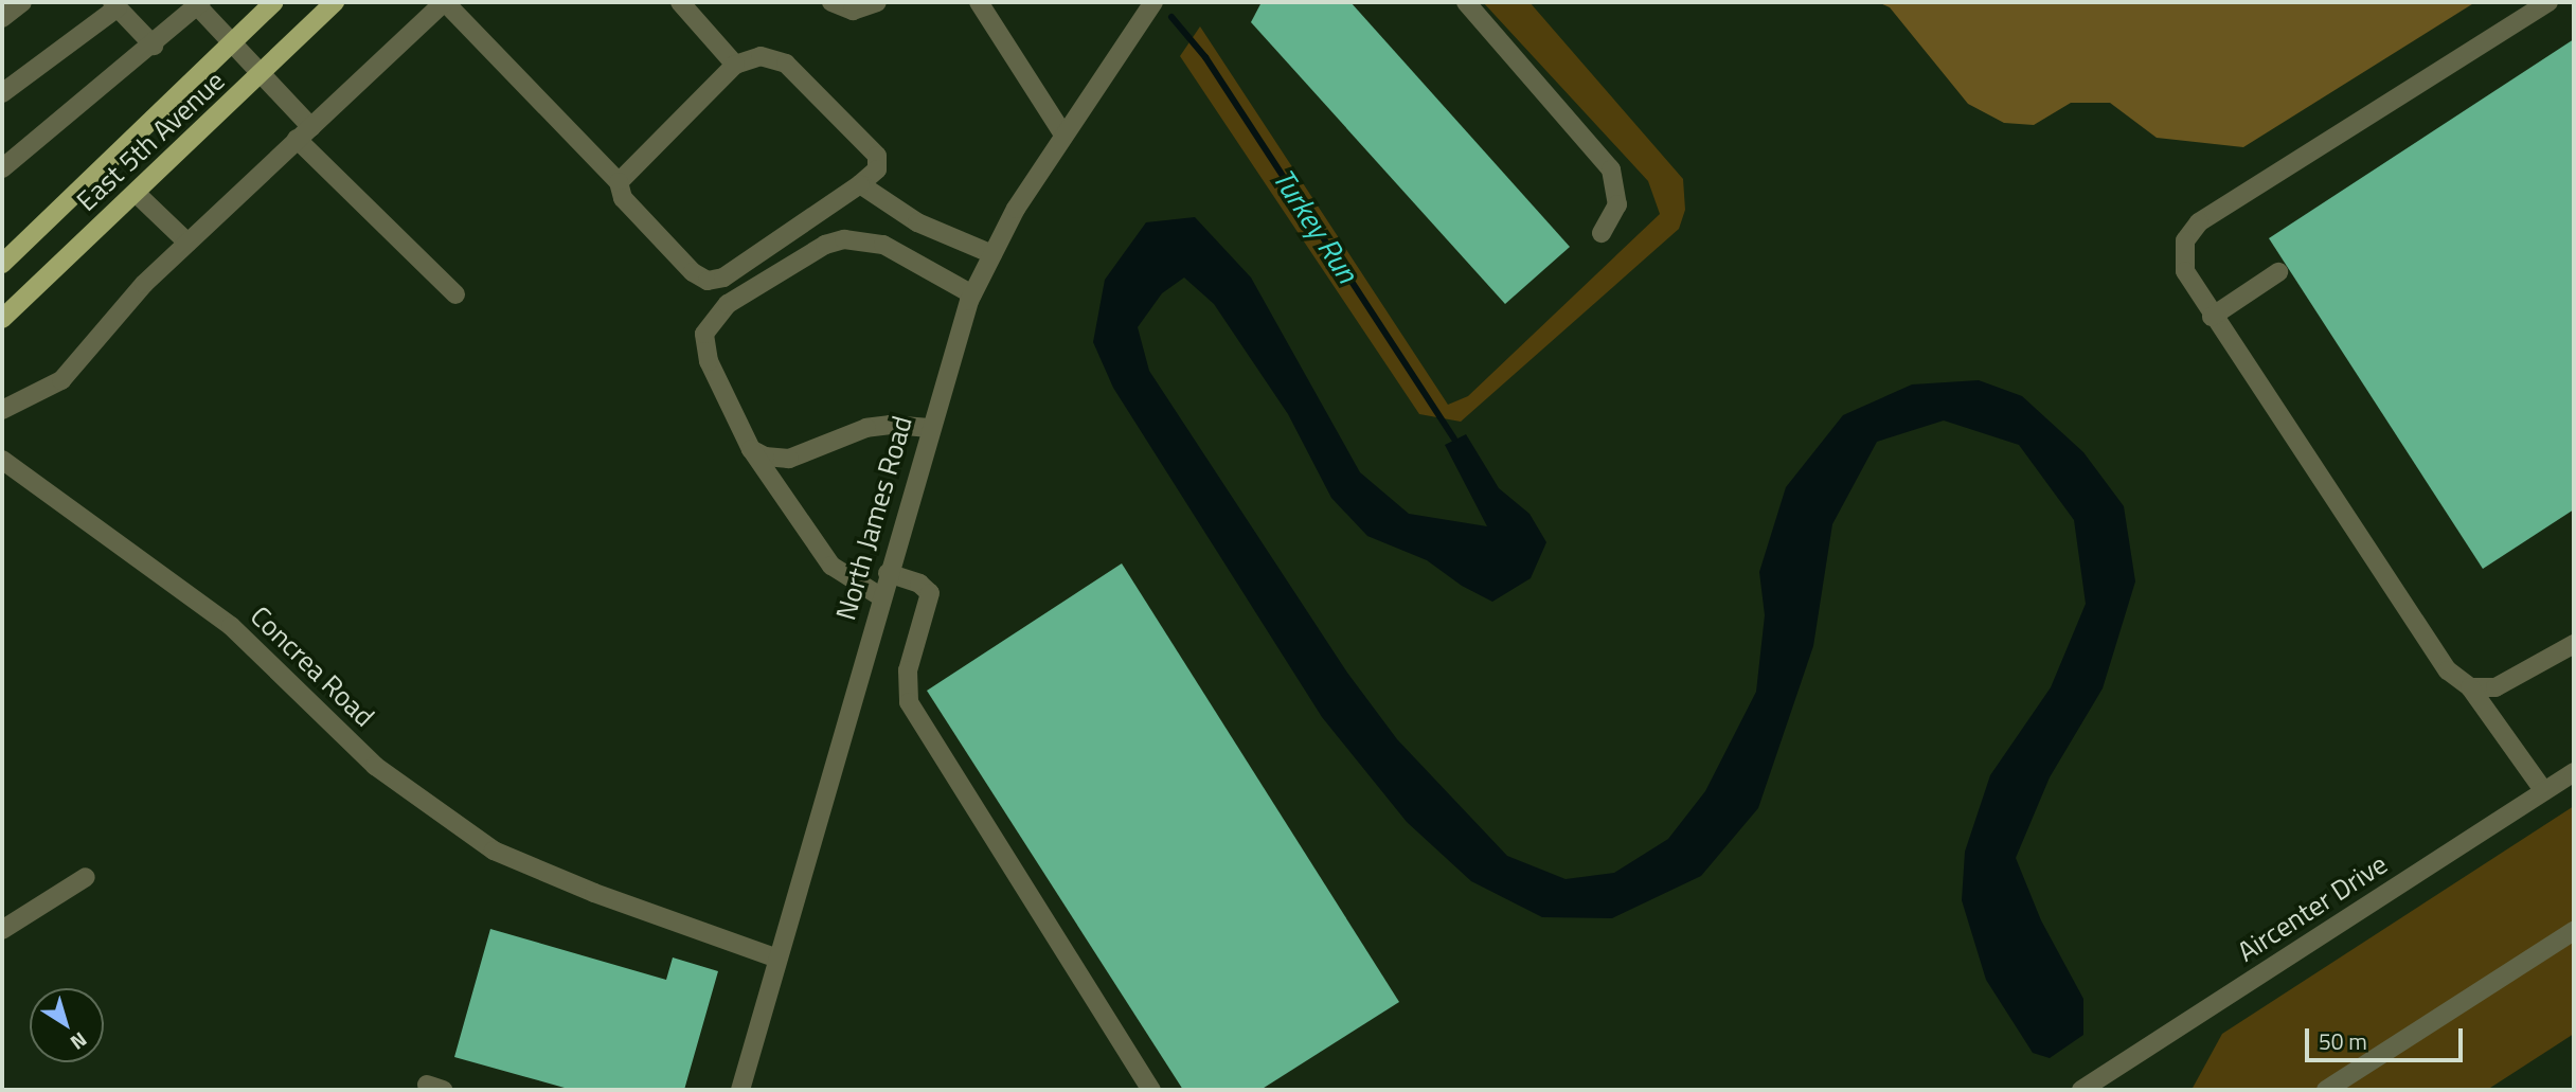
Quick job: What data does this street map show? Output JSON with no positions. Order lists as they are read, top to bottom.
{
  "streets": {
    "main road": ["East 5th Avenue"],
    "street": ["North James Road", "Concrea Road", "Aircenter Drive"]
  },
  "crossings": [
    ["North James Road", "Concrea Road"]
  ],
  "water": ["Turkey Run"],
  "scale_bar": "50 m",
  "north": "bottom right"
}
